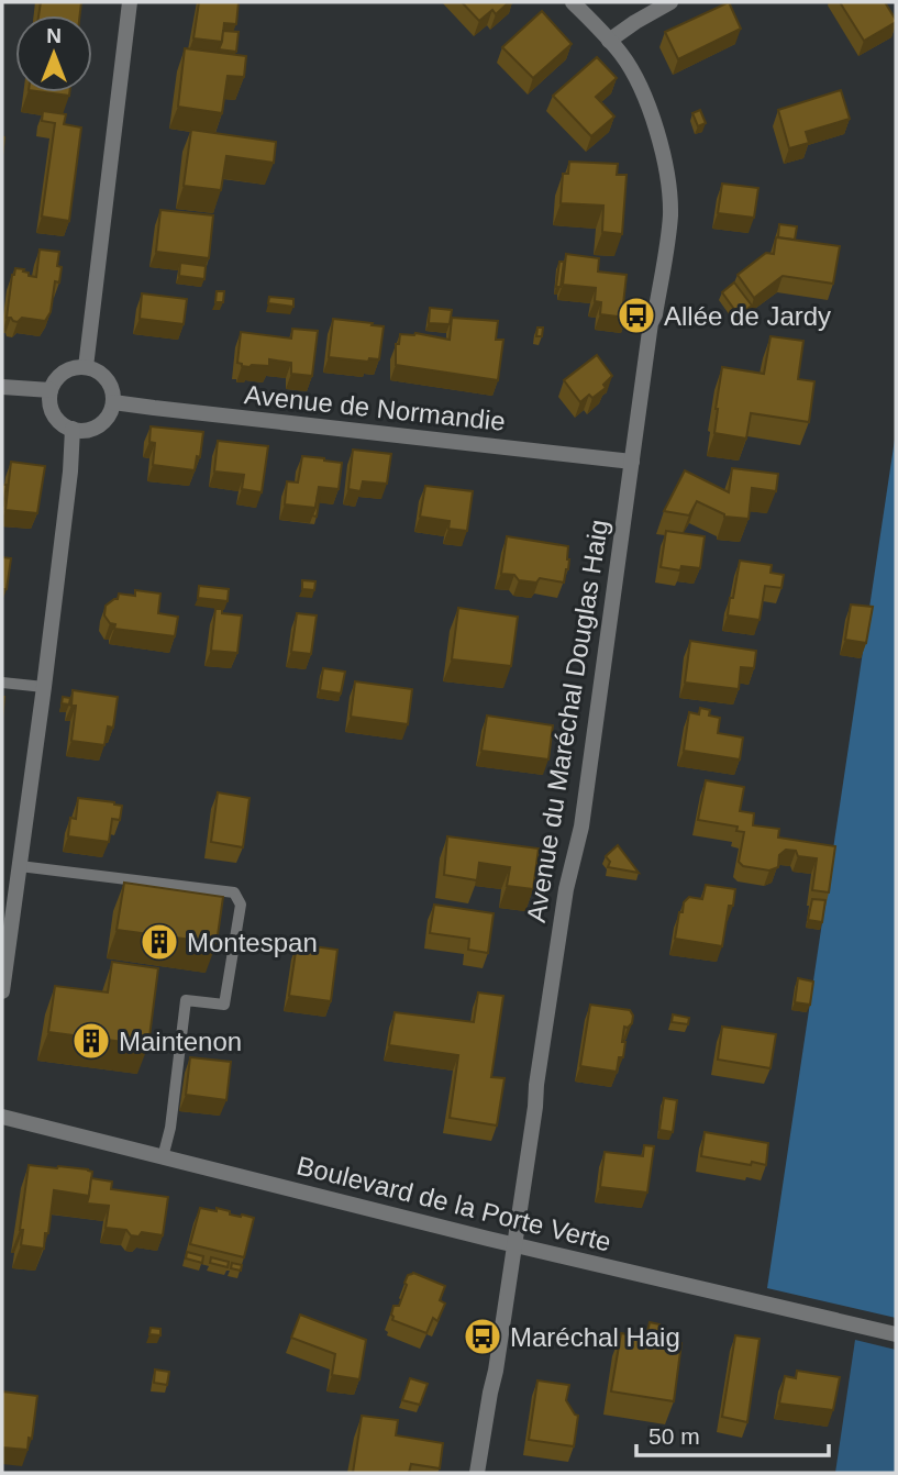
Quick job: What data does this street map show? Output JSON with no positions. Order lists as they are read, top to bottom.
{
  "streets": {
    "street": ["Avenue de Normandie", "Avenue du Maréchal Douglas Haig", "Boulevard de la Porte Verte"]
  },
  "crossings": [
    ["Avenue de Normandie", "Avenue du Maréchal Douglas Haig"],
    ["Avenue du Maréchal Douglas Haig", "Boulevard de la Porte Verte"]
  ],
  "places": {
    "bus stop": ["Allée de Jardy", "Maréchal Haig"],
    "building": ["Montespan", "Maintenon"]
  },
  "scale_bar": "50 m",
  "north": "top"
}
